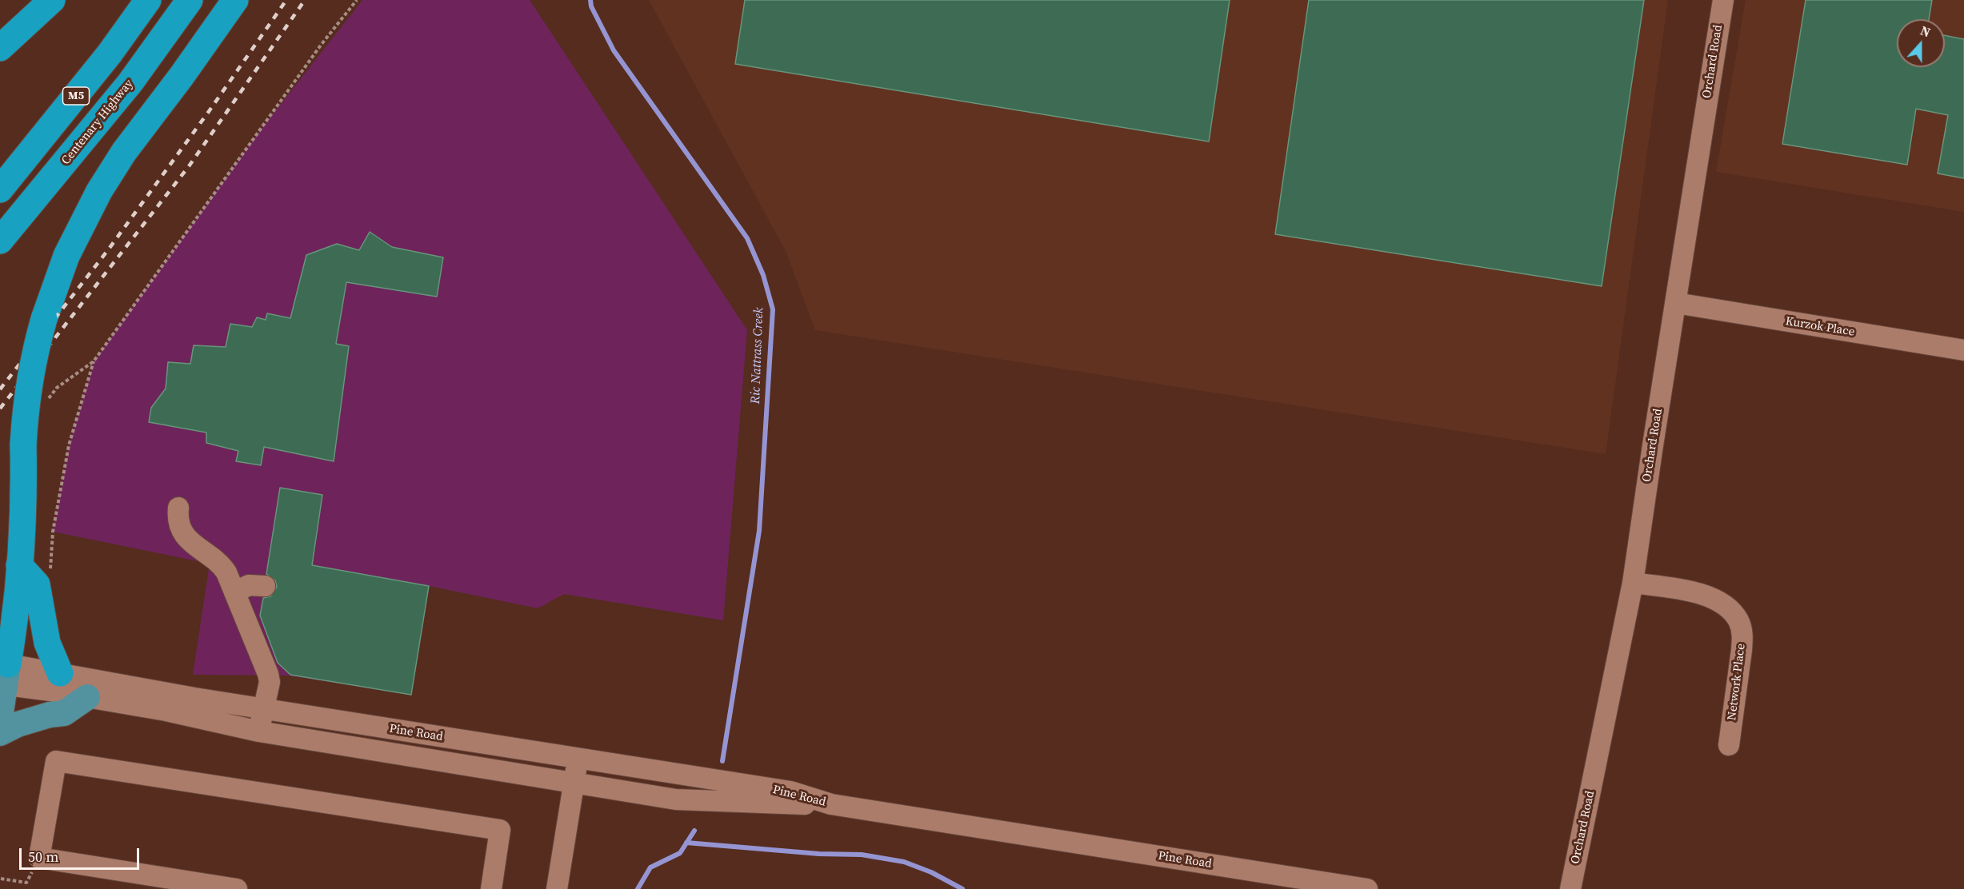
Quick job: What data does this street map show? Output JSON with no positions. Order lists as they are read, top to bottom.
{
  "streets": {
    "highway": ["M5", "Centenary Highway"],
    "street": [
      "Orchard Road",
      "Kurzok Place",
      "Network Place",
      "Pine Road"
    ]
  },
  "crossings": [
    ["Orchard Road", "Kurzok Place"],
    ["Orchard Road", "Network Place"]
  ],
  "water": ["Ric Nattrass Creek"],
  "scale_bar": "50 m",
  "north": "top"
}
